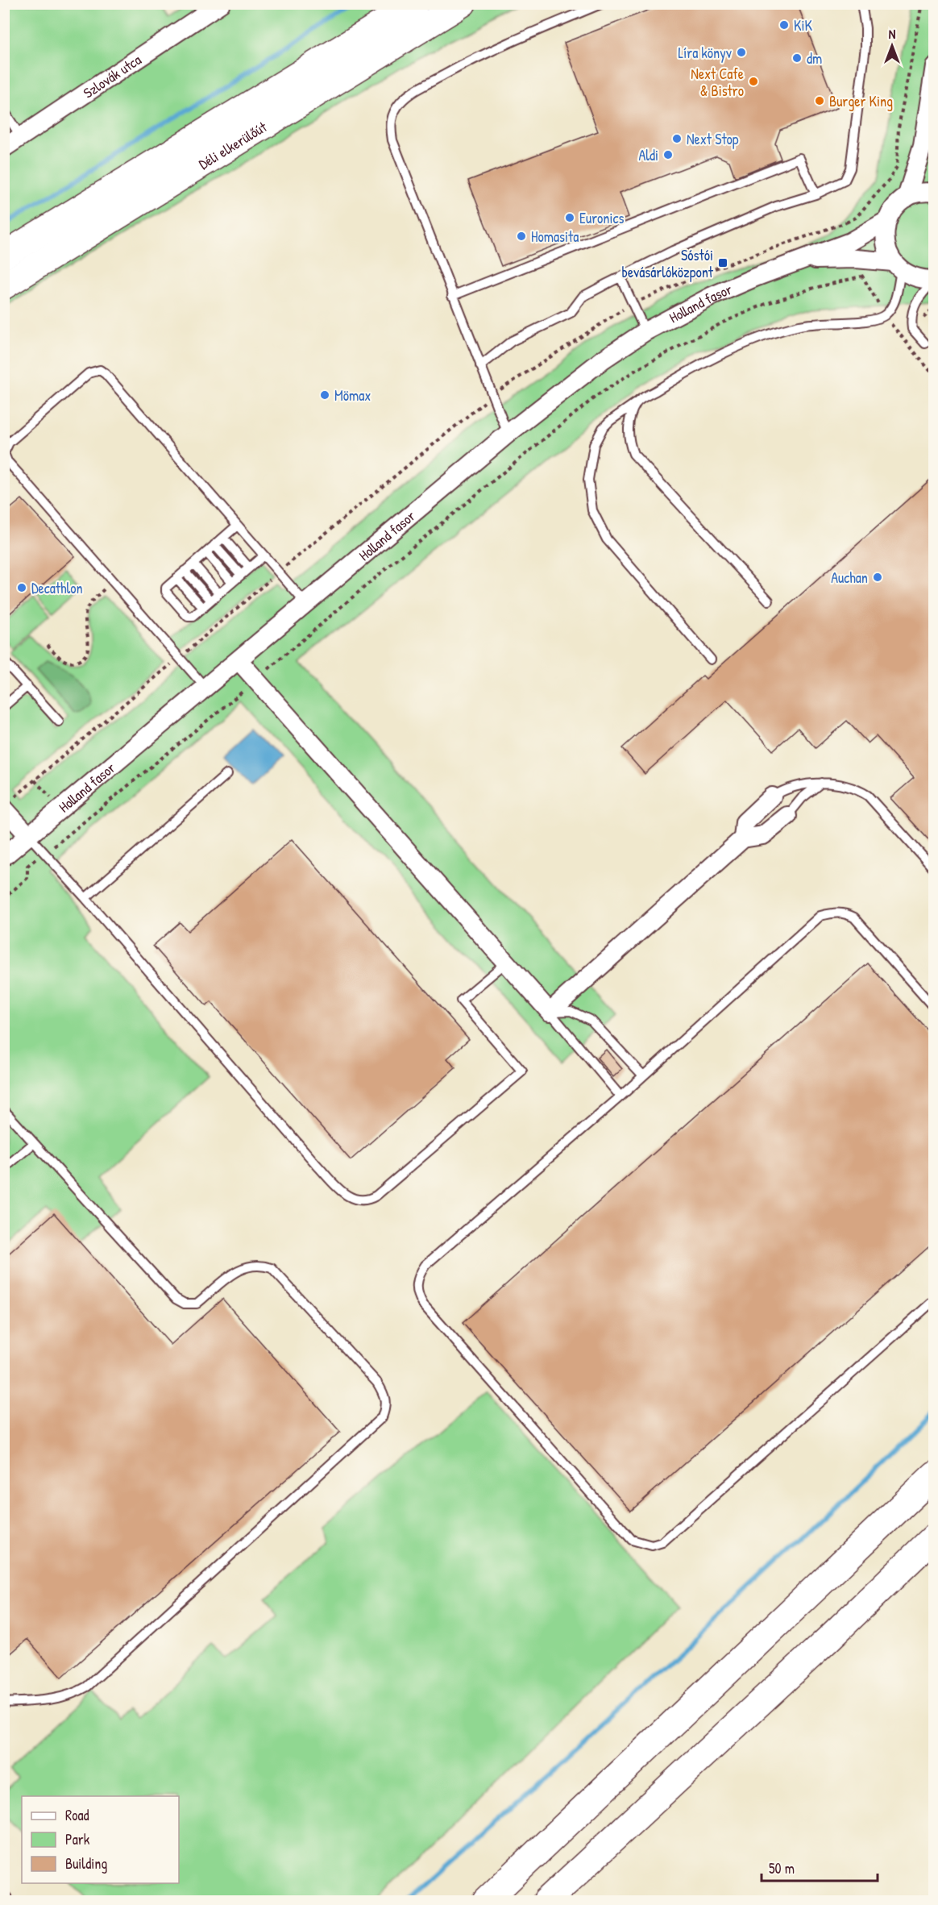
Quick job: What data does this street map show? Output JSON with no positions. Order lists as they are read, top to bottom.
{
  "streets": {
    "main road": ["Déli elkerülőút"],
    "street": ["Szlovák utca", "Holland fasor"]
  },
  "places": {
    "other": [
      "KiK",
      "Líra könyv",
      "dm",
      "Next Cafe & Bistro",
      "Burger King",
      "Next Stop",
      "Aldi",
      "Euronics",
      "Homasita",
      "Mömax",
      "Auchan",
      "Decathlon"
    ],
    "transit": ["Sóstói bevásárlóközpont"]
  },
  "legend": ["Road", "Park", "Building"],
  "scale_bar": "50 m",
  "north": "top"
}
